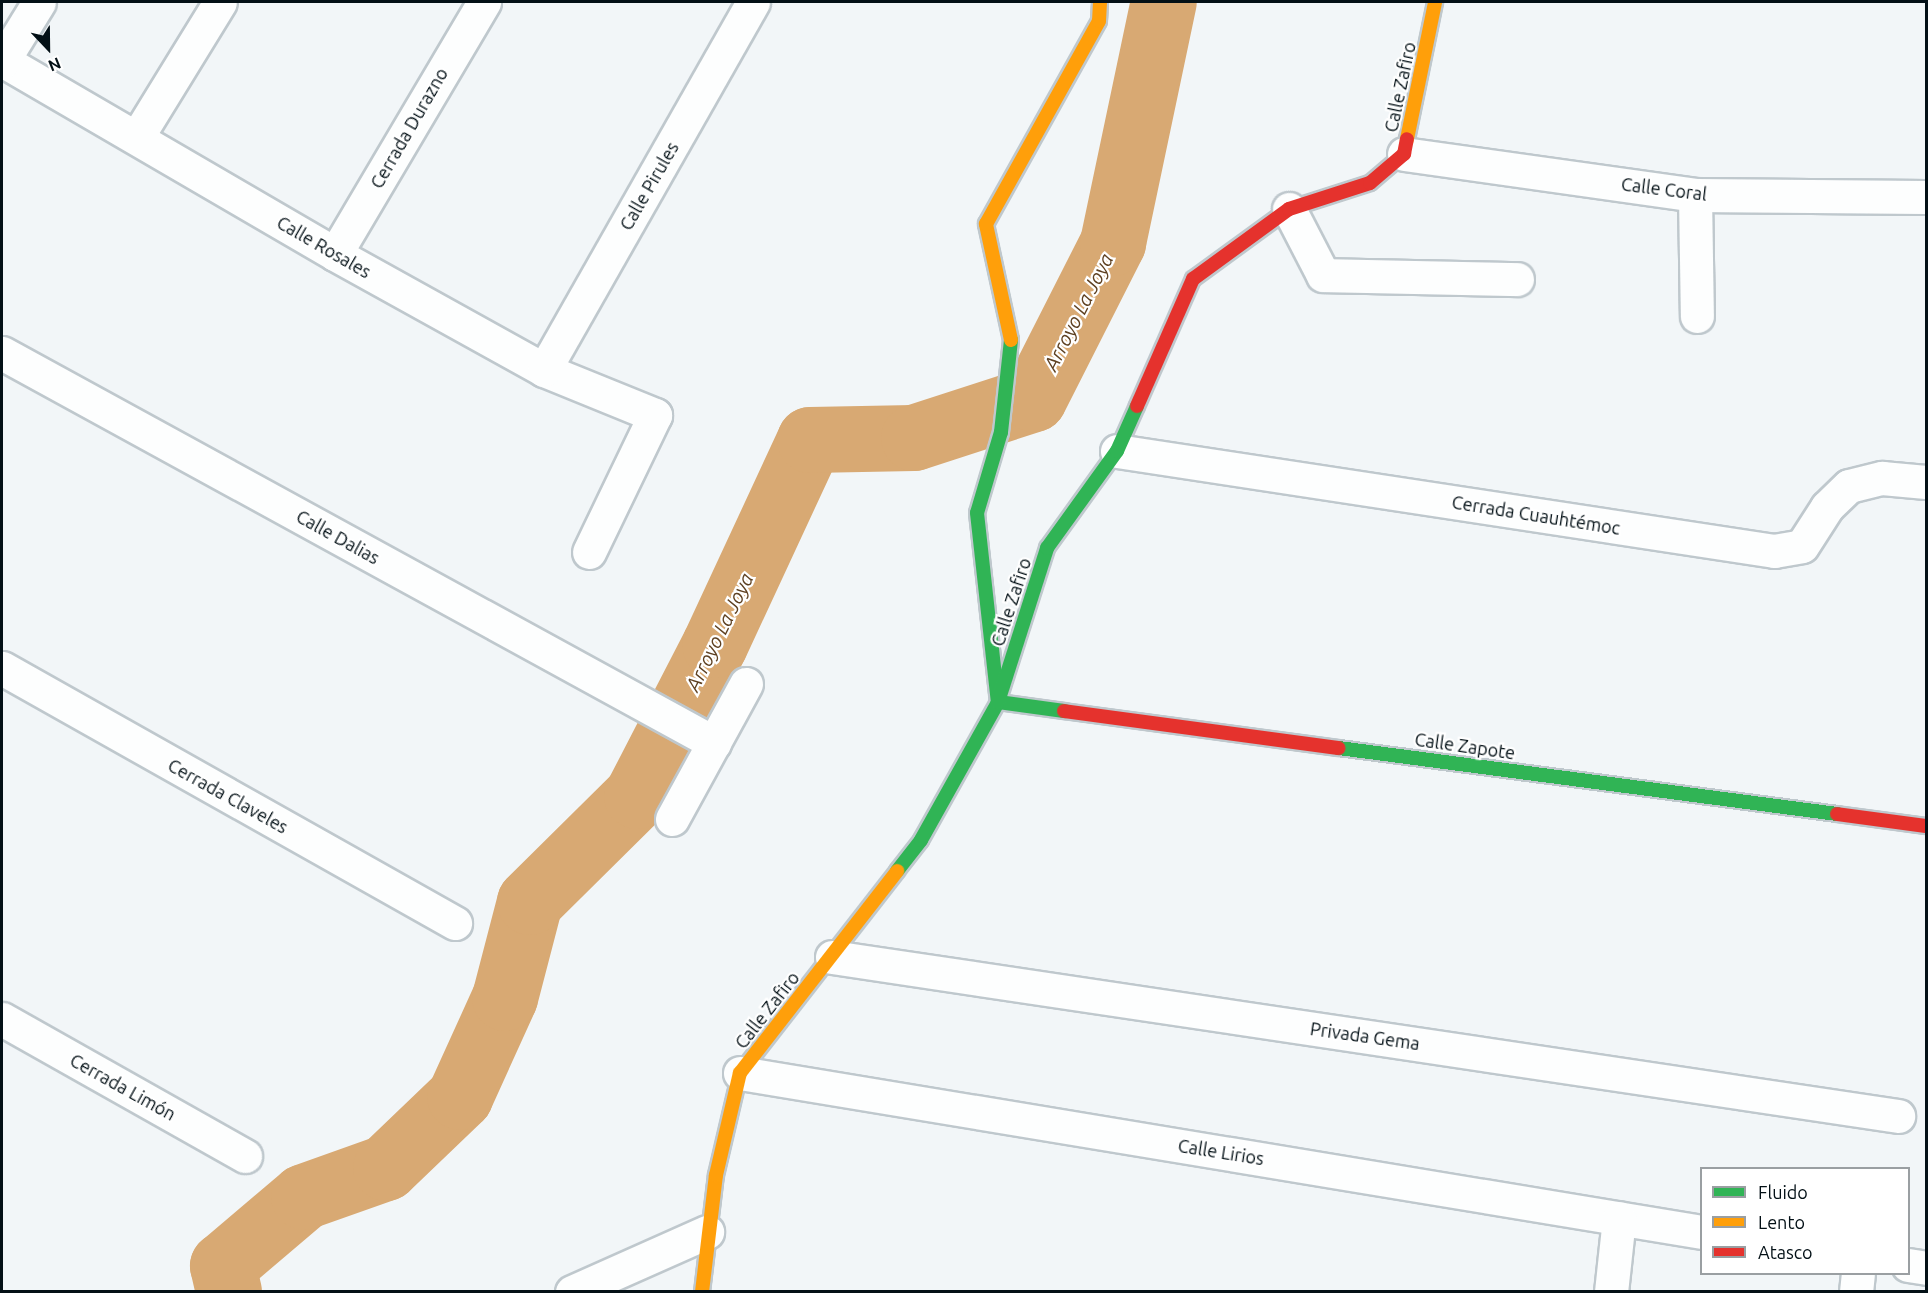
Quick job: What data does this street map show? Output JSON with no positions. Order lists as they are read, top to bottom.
{
  "streets": {
    "street": [
      "Calle Zafiro",
      "Cerrada Durazno",
      "Calle Pirules",
      "Calle Coral",
      "Calle Rosales",
      "Cerrada Cuauhtémoc",
      "Calle Dalias",
      "Calle Zapote",
      "Cerrada Claveles",
      "Privada Gema",
      "Cerrada Limón",
      "Calle Lirios"
    ]
  },
  "crossings": [
    ["Calle Zafiro", "Calle Coral"],
    ["Calle Zafiro", "Cerrada Cuauhtémoc"],
    ["Calle Zafiro", "Calle Zapote"],
    ["Calle Zafiro", "Privada Gema"],
    ["Calle Zafiro", "Calle Lirios"],
    ["Cerrada Durazno", "Calle Rosales"],
    ["Calle Pirules", "Calle Rosales"]
  ],
  "water": ["Arroyo La Joya"],
  "legend": ["Fluido", "Lento", "Atasco"],
  "north": "bottom"
}
